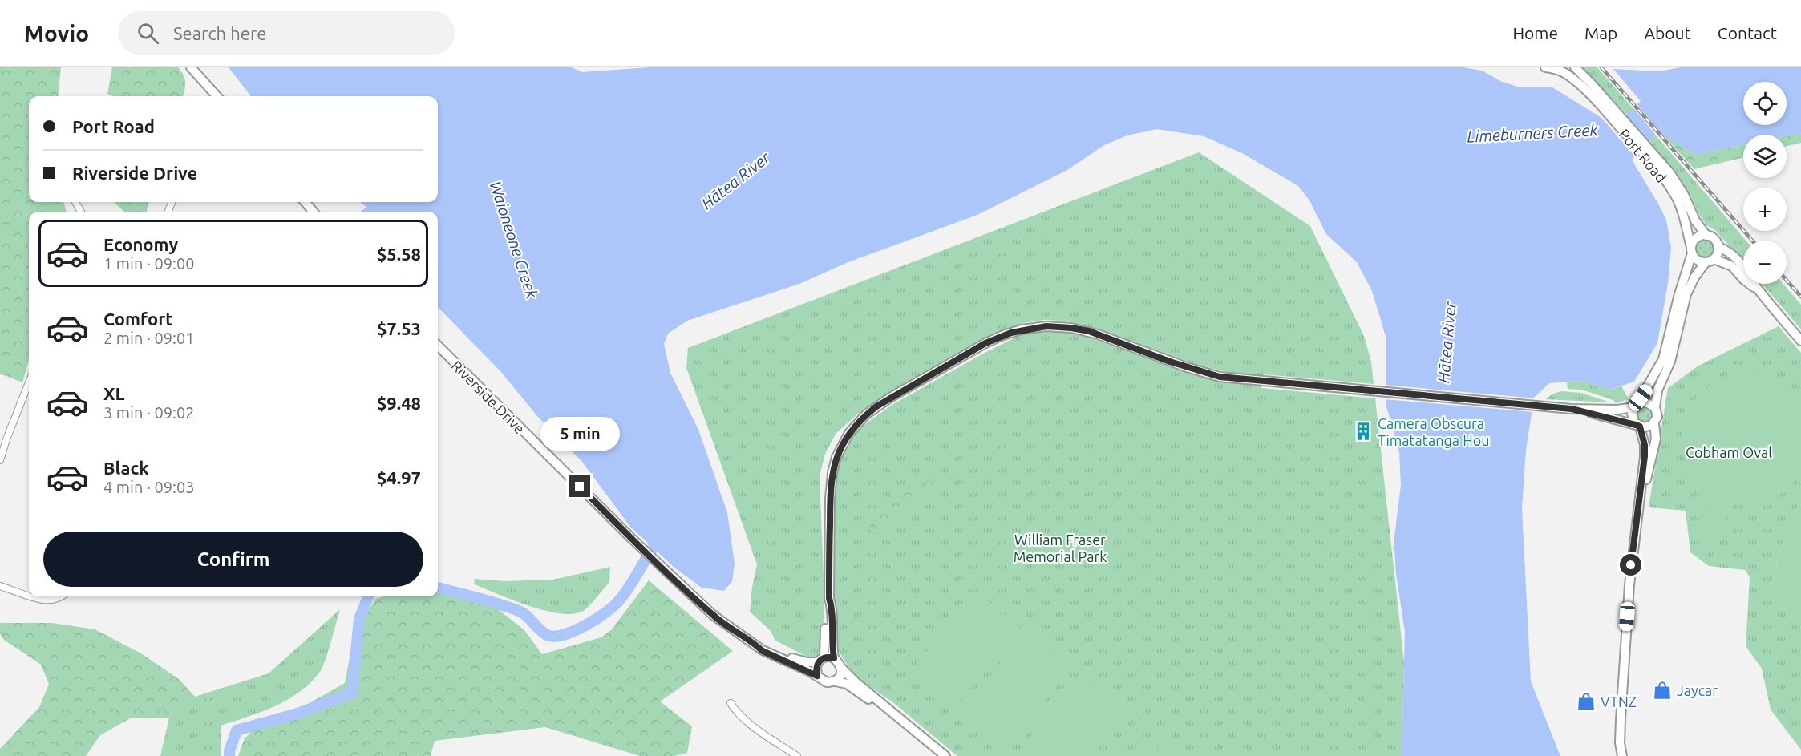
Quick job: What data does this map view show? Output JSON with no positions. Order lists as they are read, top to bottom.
{
  "streets": {
    "main road": ["Port Road", "Riverside Drive"]
  },
  "water": ["Limeburners Creek", "Hātea River", "Waioneone Creek"],
  "parks": ["Cobham Oval", "William Fraser Memorial Park"],
  "places": {
    "building": ["Camera Obscura Timatatanga Hou"],
    "shop": ["Jaycar", "VTNZ"]
  },
  "page": {
    "header": "Movio",
    "search": "Search here",
    "nav": [
      "Home",
      "Map",
      "About",
      "Contact"
    ],
    "map_buttons": ["+", "−"],
    "banner": ["Port Road", "Riverside Drive"],
    "list": [
      {
        "name": "Economy",
        "note": "1 min · 09:00",
        "value": "$5.58"
      },
      {
        "name": "Comfort",
        "note": "2 min · 09:01",
        "value": "$7.53"
      },
      {
        "name": "XL",
        "note": "3 min · 09:02",
        "value": "$9.48"
      },
      {
        "name": "Black",
        "note": "4 min · 09:03",
        "value": "$4.97"
      }
    ],
    "bubble": "5 min",
    "buttons": "Confirm"
  }
}
